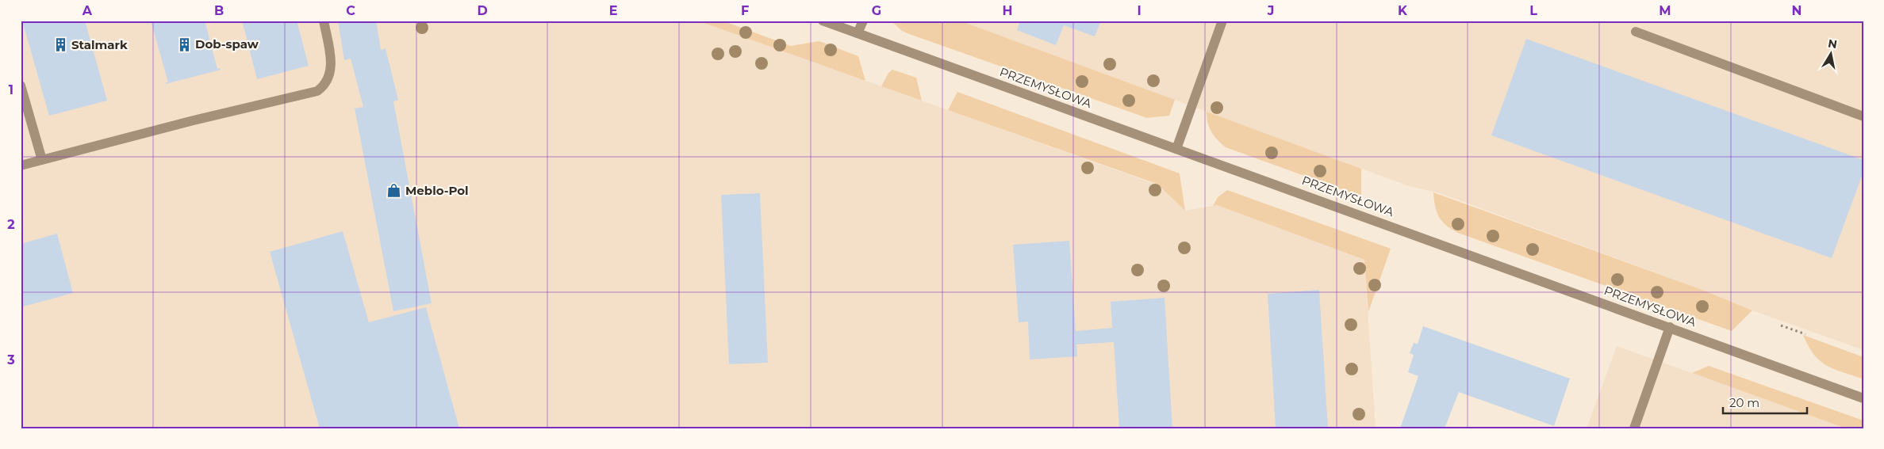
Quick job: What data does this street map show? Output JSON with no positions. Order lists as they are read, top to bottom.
{
  "streets": {
    "street": ["PRZEMYSŁOWA"]
  },
  "places": {
    "building": ["Dob-spaw", "Stalmark"],
    "shop": ["Meblo-Pol"]
  },
  "scale_bar": "20 m",
  "north": "top",
  "grid": {
    "columns": [
      "A",
      "B",
      "C",
      "D",
      "E",
      "F",
      "G",
      "H",
      "I",
      "J",
      "K",
      "L",
      "M",
      "N"
    ],
    "rows": ["1", "2", "3"]
  }
}
